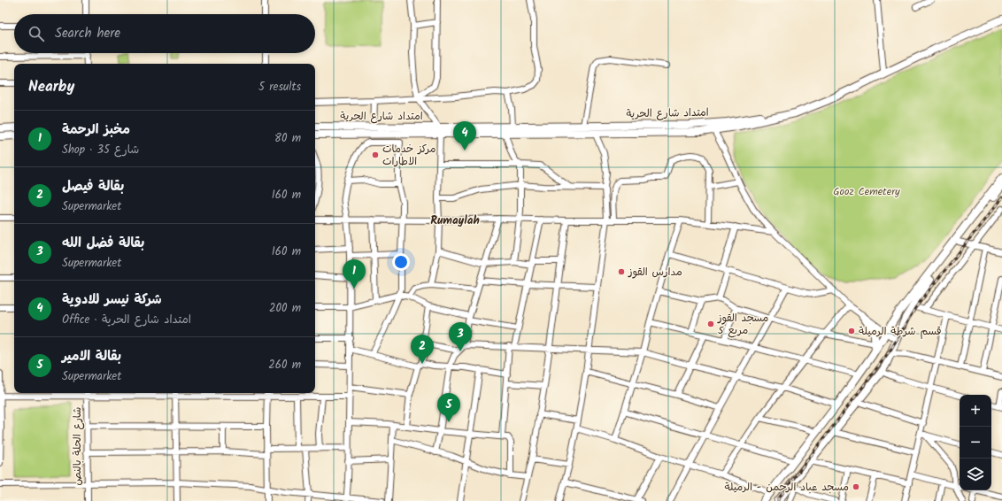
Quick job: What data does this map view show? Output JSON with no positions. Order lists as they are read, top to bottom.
{
  "streets": {
    "main road": ["امتداد شارع الحرية"],
    "street": ["شارع الحلة بالنص"]
  },
  "districts": ["Rumaylah"],
  "parks": ["Gooz Cemetery"],
  "places": [
    "مركز خدمات الاطارات",
    "مدارس القوز",
    "مسجد القوز مربع 5",
    "قسم شرطة الرميلة",
    "مسجد عباد الرحمن - الرميلة"
  ],
  "page": {
    "search": "Search here",
    "heading": ["Nearby", "5 results"],
    "list": [
      {
        "mark": "1",
        "name": "مخبز الرحمة",
        "note": "Shop · شارع 35",
        "value": "80 m"
      },
      {
        "mark": "2",
        "name": "بقالة فيصل",
        "note": "Supermarket",
        "value": "160 m"
      },
      {
        "mark": "3",
        "name": "بقالة فضل الله",
        "note": "Supermarket",
        "value": "160 m"
      },
      {
        "mark": "4",
        "name": "شركة نيسر للادوية",
        "note": "Office · امتداد شارع الحرية",
        "value": "200 m"
      },
      {
        "mark": "5",
        "name": "بقالة الامير",
        "note": "Supermarket",
        "value": "260 m"
      }
    ],
    "pins": [
      "4",
      "1",
      "3",
      "2",
      "5"
    ],
    "map_buttons": ["+", "−"]
  }
}
